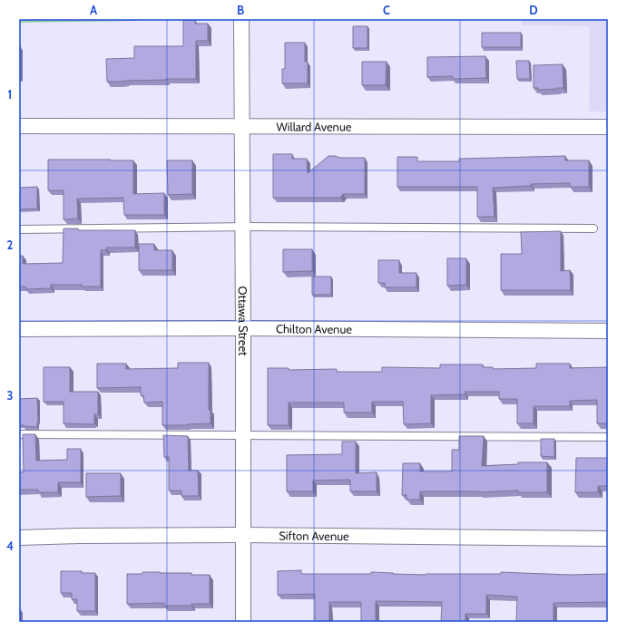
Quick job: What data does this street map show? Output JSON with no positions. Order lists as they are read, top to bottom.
{
  "streets": {
    "street": [
      "Willard Avenue",
      "Ottawa Street",
      "Chilton Avenue",
      "Sifton Avenue"
    ]
  },
  "crossings": [
    ["Willard Avenue", "Ottawa Street"],
    ["Ottawa Street", "Chilton Avenue"],
    ["Ottawa Street", "Sifton Avenue"]
  ],
  "grid": {
    "columns": [
      "A",
      "B",
      "C",
      "D"
    ],
    "rows": [
      "1",
      "2",
      "3",
      "4"
    ]
  }
}
